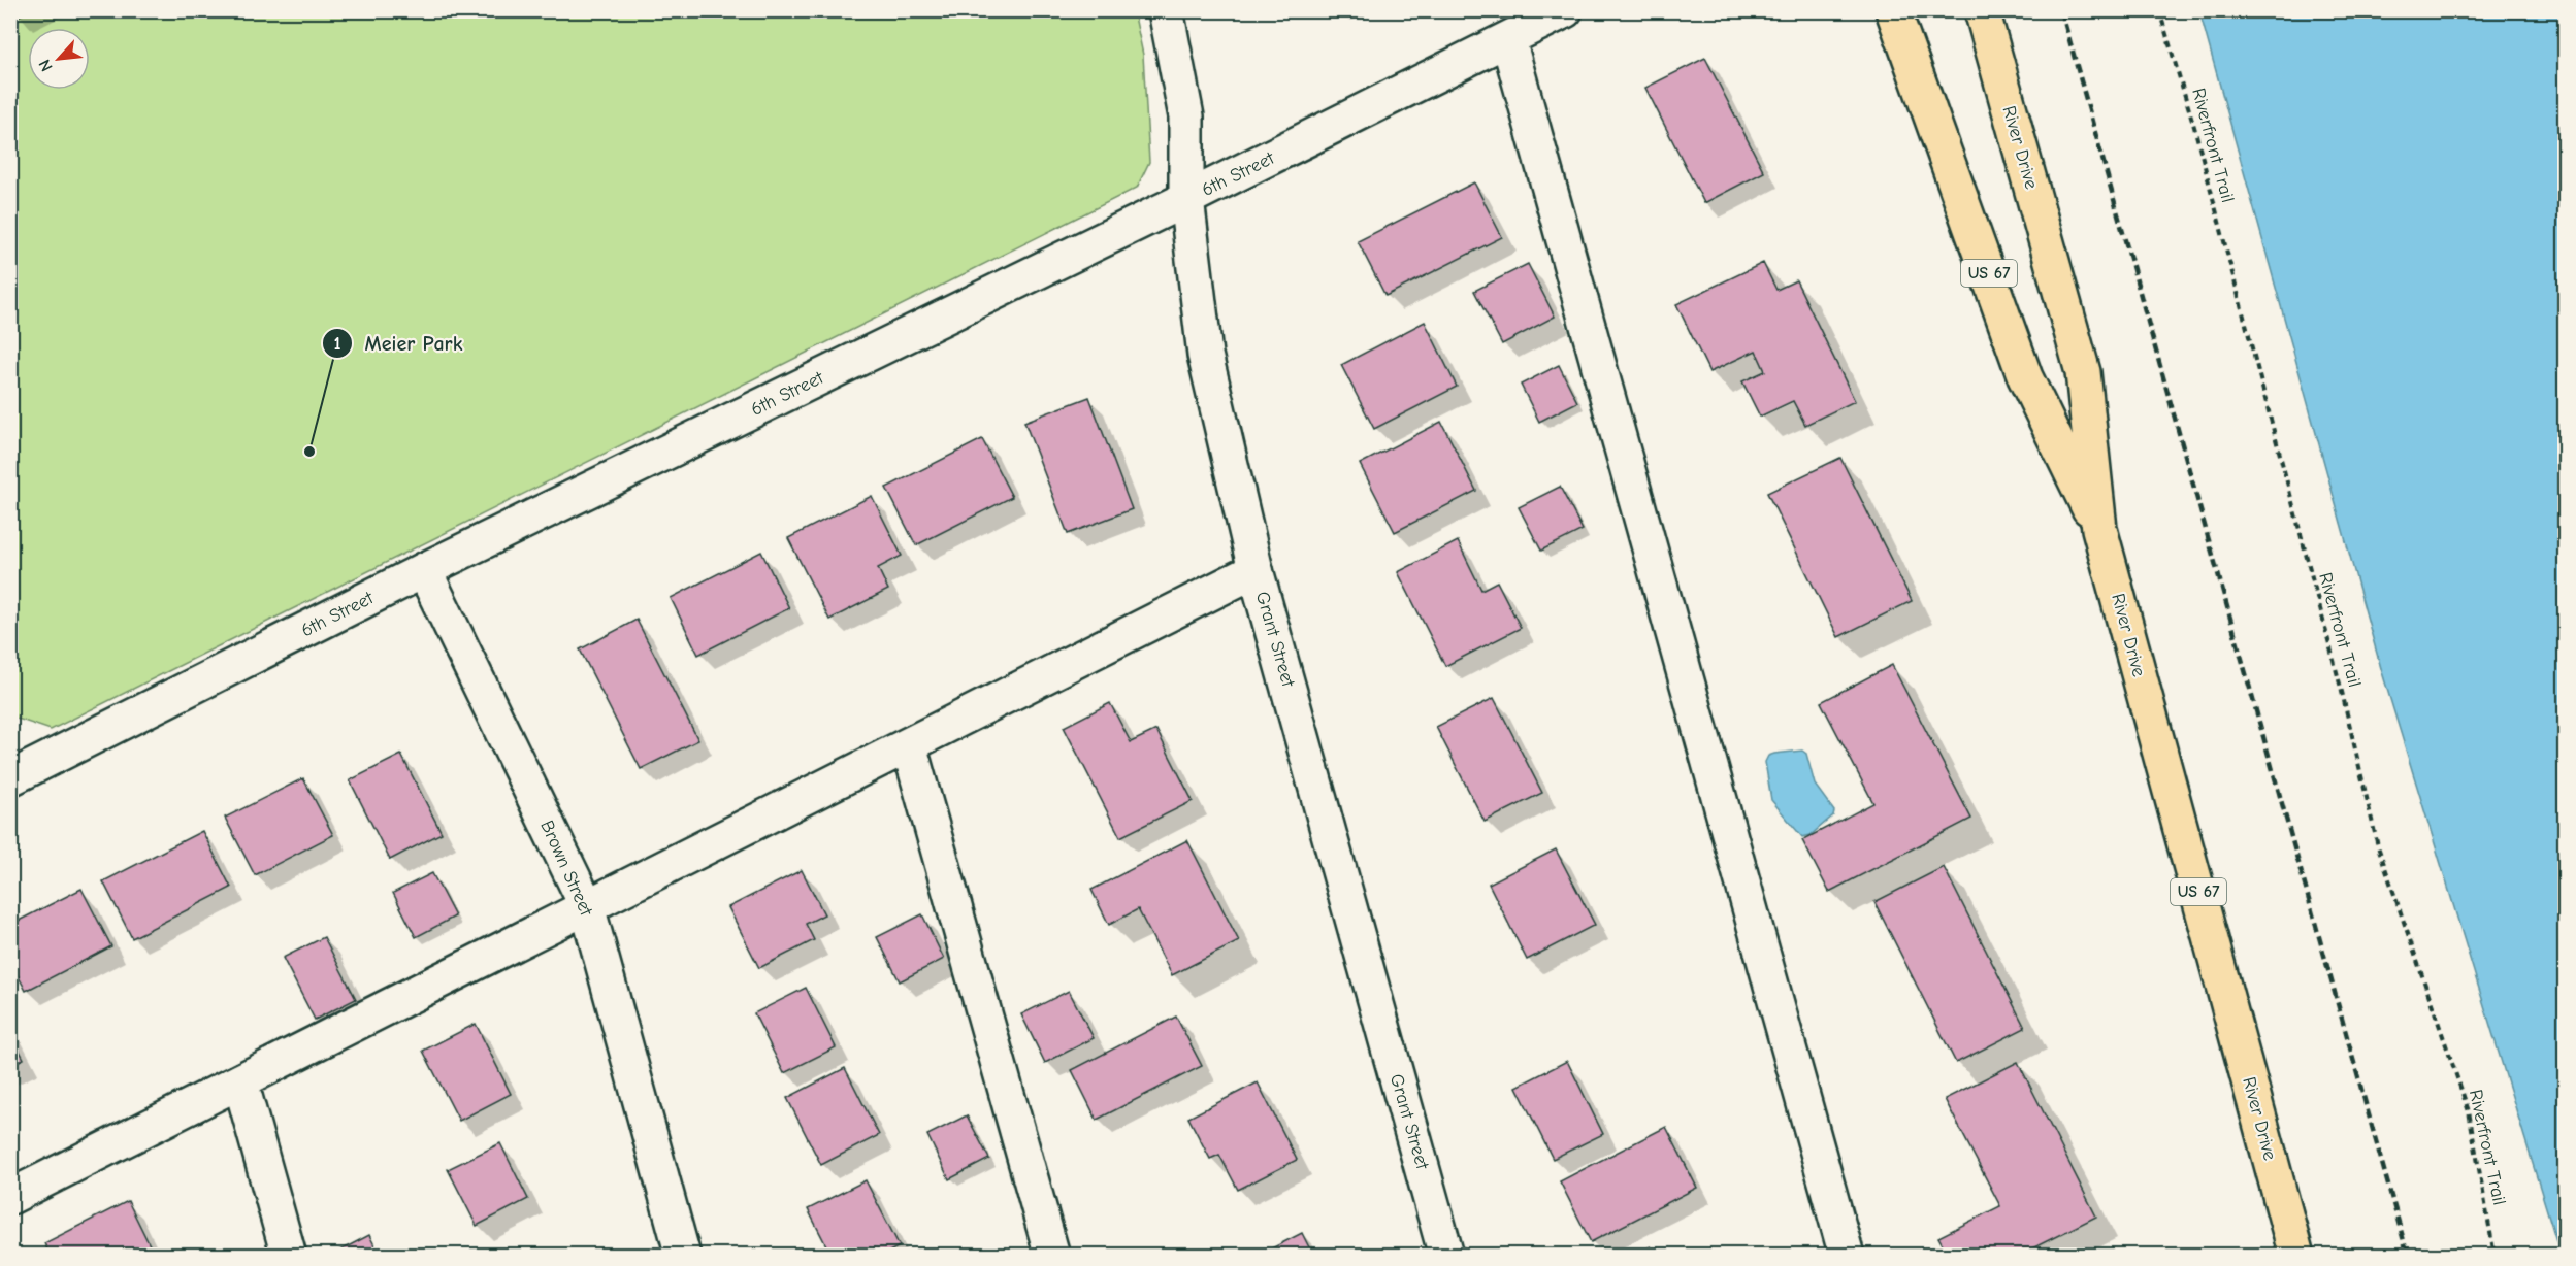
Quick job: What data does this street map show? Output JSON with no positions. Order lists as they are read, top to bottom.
{
  "streets": {
    "main road": ["River Drive", "US 67"],
    "street": ["6th Street", "Grant Street", "Brown Street"],
    "path": ["Riverfront Trail"]
  },
  "crossings": [
    ["River Drive", "US 67"],
    ["6th Street", "Grant Street"],
    ["6th Street", "Brown Street"]
  ],
  "places": ["Meier Park"],
  "north": "bottom left"
}
